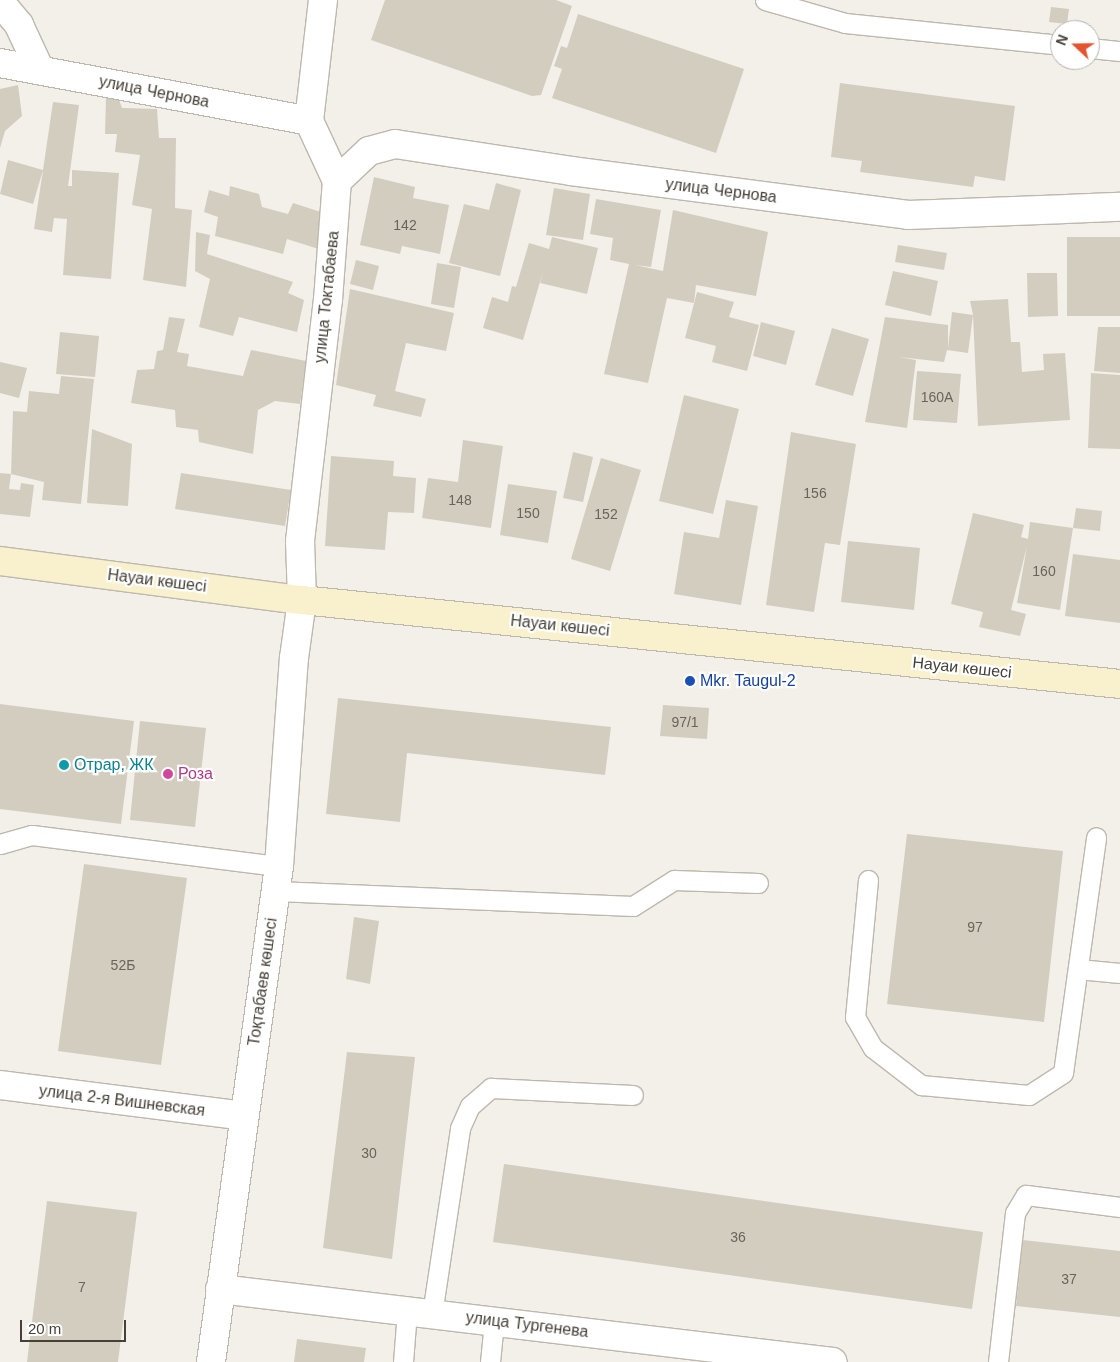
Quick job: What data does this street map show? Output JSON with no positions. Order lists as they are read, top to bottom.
{
  "streets": {
    "street": [
      "улица Чернова",
      "улица Токтабаева",
      "Науаи көшесі",
      "Тоқтабаев көшесі",
      "улица 2-я Вишневская",
      "улица Тургенева"
    ]
  },
  "crossings": [
    ["улица Чернова", "улица Токтабаева"],
    ["улица Токтабаева", "Науаи көшесі"],
    ["улица Токтабаева", "Тоқтабаев көшесі"],
    ["Науаи көшесі", "Тоқтабаев көшесі"],
    ["Тоқтабаев көшесі", "улица 2-я Вишневская"],
    ["Тоқтабаев көшесі", "улица Тургенева"]
  ],
  "places": ["Mkr. Taugul-2", "Отрар, ЖК", "Роза"],
  "house_numbers": [
    "142",
    "160А",
    "156",
    "148",
    "150",
    "152",
    "160",
    "97/1",
    "97",
    "52Б",
    "30",
    "36",
    "37",
    "7"
  ],
  "scale_bar": "20 m",
  "north": "left"
}
